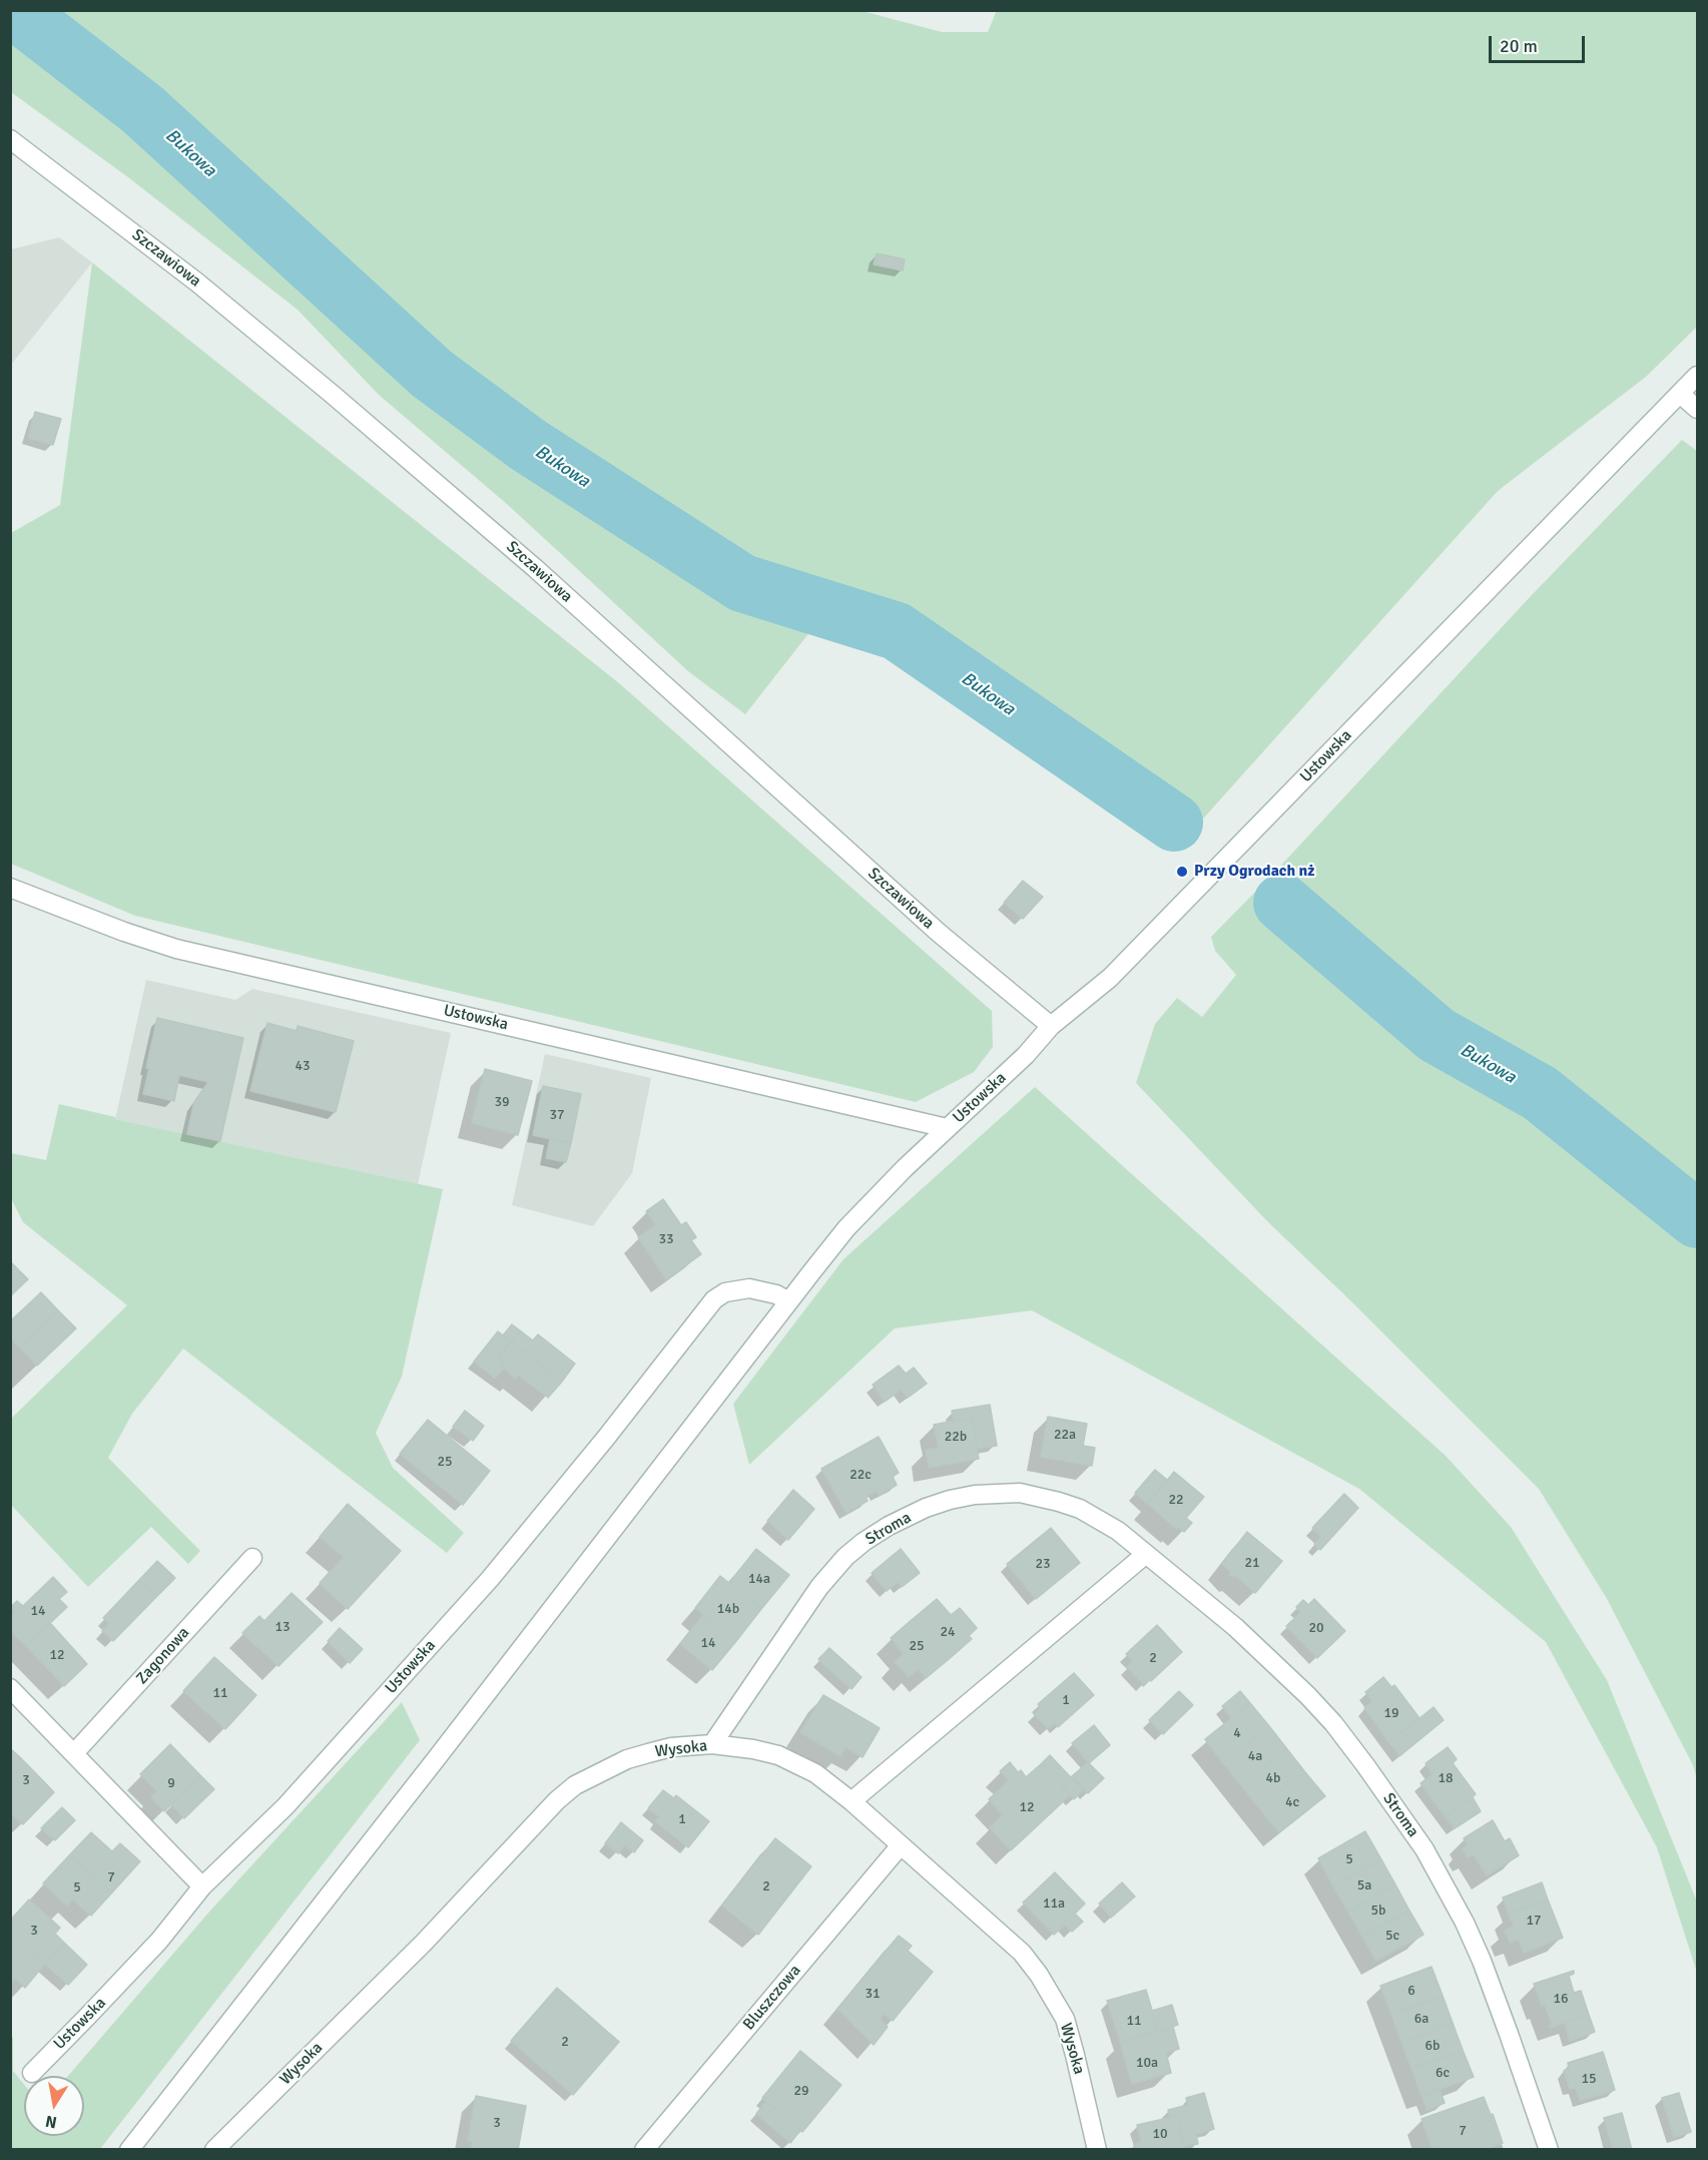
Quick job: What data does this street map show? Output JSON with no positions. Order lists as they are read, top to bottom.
{
  "streets": {
    "street": [
      "Szczawiowa",
      "Ustowska",
      "Stroma",
      "Zagonowa",
      "Wysoka",
      "Bluszczowa"
    ]
  },
  "crossings": [
    ["Szczawiowa", "Ustowska"],
    ["Stroma", "Wysoka"],
    ["Wysoka", "Bluszczowa"]
  ],
  "water": ["Bukowa"],
  "places": ["Przy Ogrodach nż"],
  "house_numbers": [
    "43",
    "39",
    "37",
    "33",
    "22a",
    "22b",
    "25",
    "22c",
    "22",
    "21",
    "23",
    "14a",
    "14b",
    "14",
    "13",
    "20",
    "24",
    "14",
    "25",
    "12",
    "2",
    "11",
    "1",
    "19",
    "4",
    "4a",
    "4b",
    "18",
    "3",
    "9",
    "4c",
    "12",
    "1",
    "5",
    "7",
    "5a",
    "2",
    "5",
    "11a",
    "5b",
    "17",
    "3",
    "5c",
    "6",
    "31",
    "16",
    "6a",
    "11",
    "2",
    "6b",
    "10a",
    "6c",
    "15",
    "29",
    "3",
    "7",
    "10"
  ],
  "scale_bar": "20 m",
  "north": "bottom"
}
